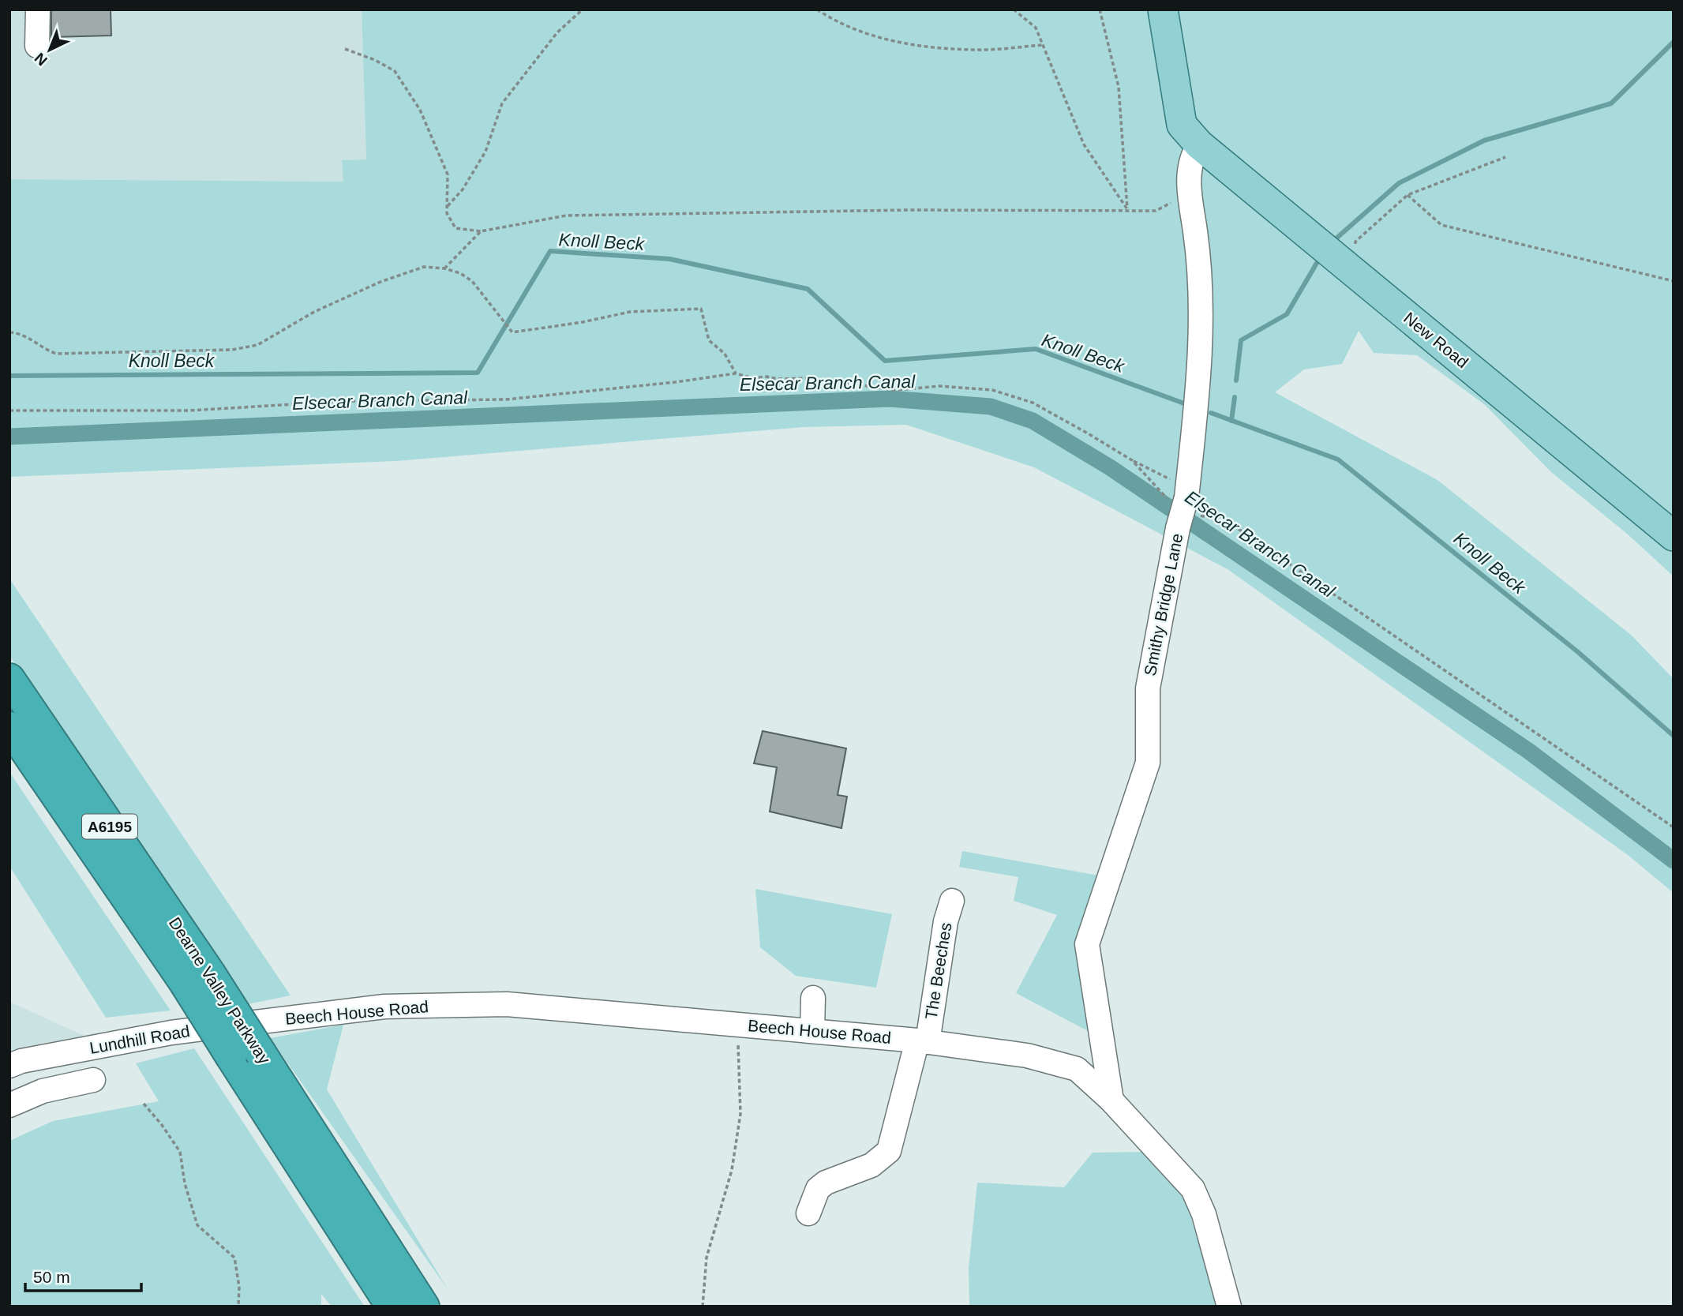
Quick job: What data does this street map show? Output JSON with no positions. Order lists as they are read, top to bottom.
{
  "streets": {
    "highway": ["A6195", "Dearne Valley Parkway"],
    "main road": ["New Road"],
    "street": [
      "Smithy Bridge Lane",
      "The Beeches",
      "Beech House Road",
      "Lundhill Road"
    ]
  },
  "crossings": [
    ["New Road", "Smithy Bridge Lane"],
    ["Smithy Bridge Lane", "Beech House Road"],
    ["The Beeches", "Beech House Road"],
    ["Beech House Road", "Lundhill Road"]
  ],
  "water": ["Knoll Beck", "Elsecar Branch Canal"],
  "scale_bar": "50 m",
  "north": "bottom left"
}
